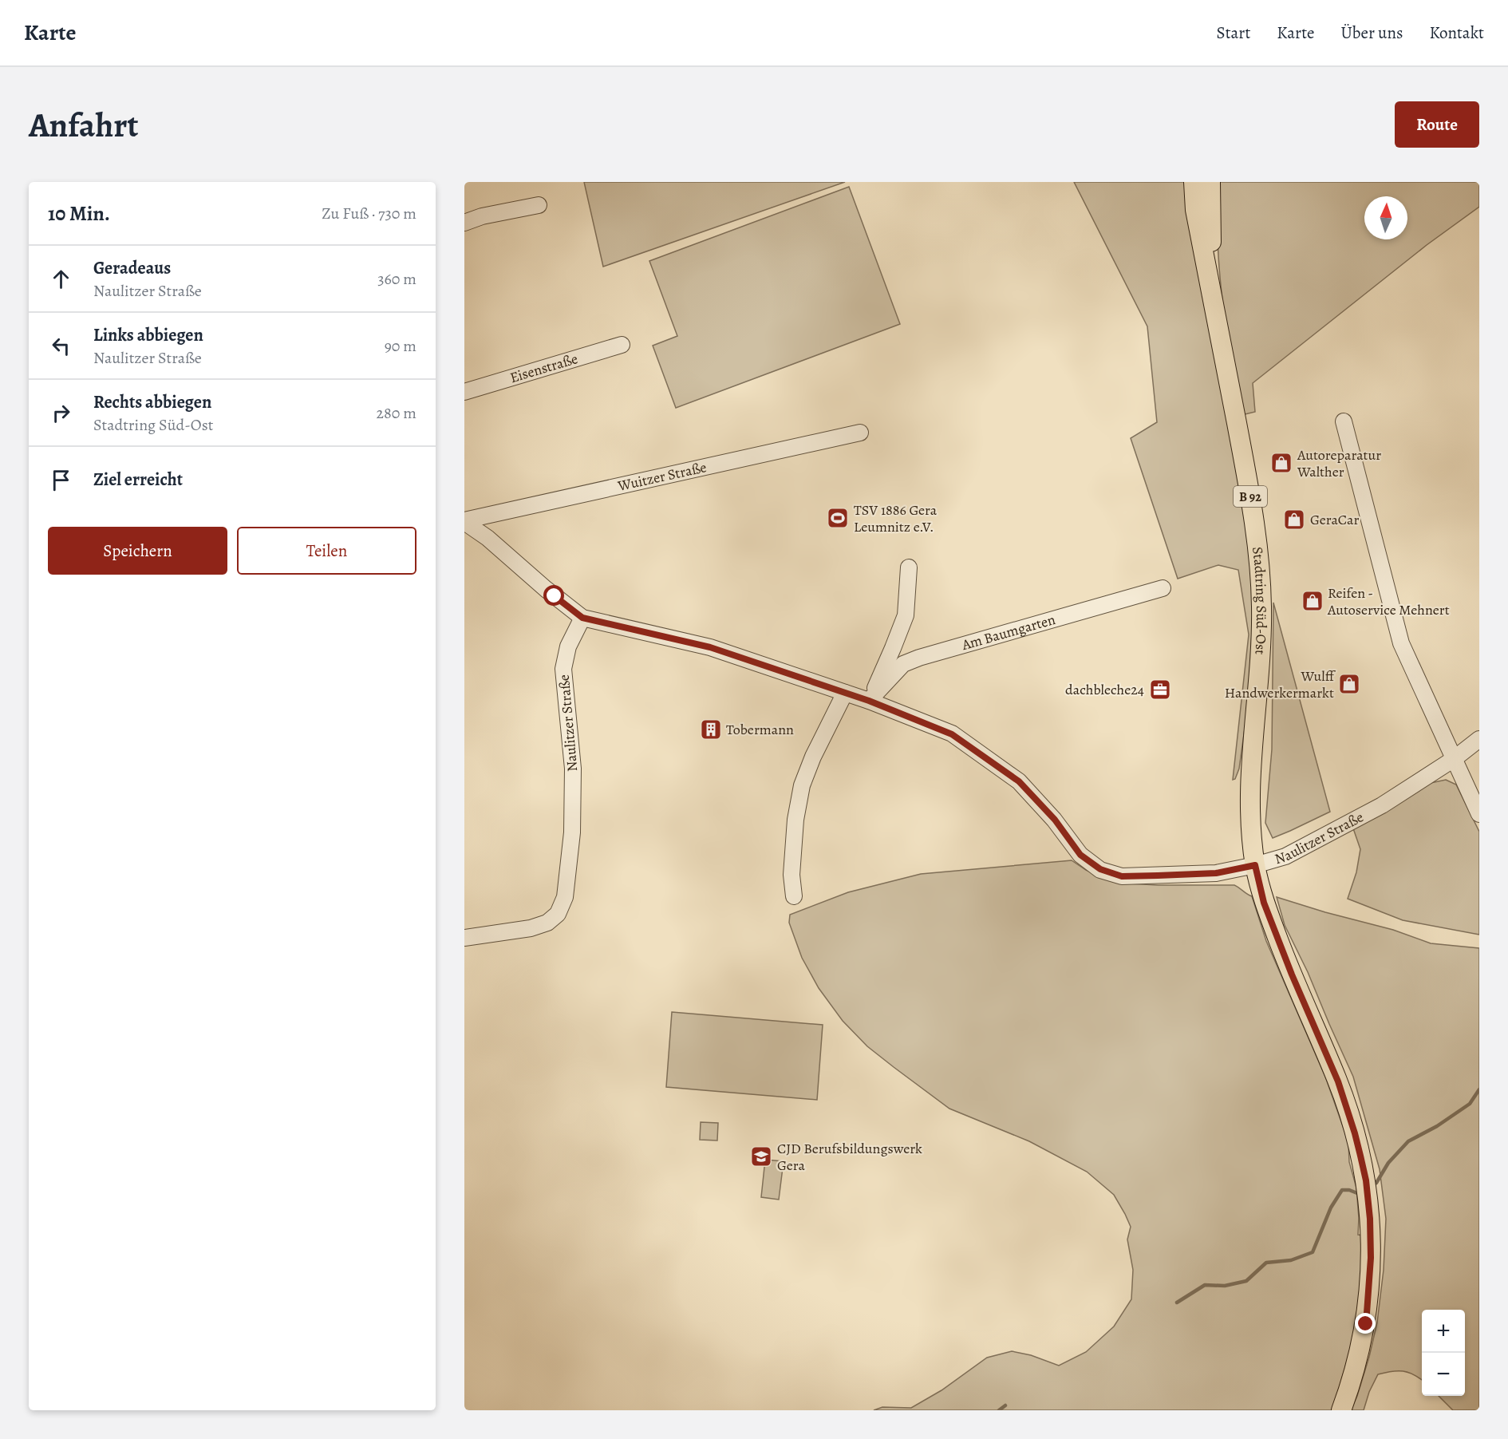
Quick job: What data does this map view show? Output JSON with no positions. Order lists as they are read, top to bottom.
{
  "streets": {
    "main road": ["B 92", "Stadtring Süd-Ost"],
    "street": [
      "Eisenstraße",
      "Wuitzer Straße",
      "Am Baumgarten",
      "Naulitzer Straße"
    ]
  },
  "crossings": [
    ["Wuitzer Straße", "Naulitzer Straße"],
    ["Stadtring Süd-Ost", "Naulitzer Straße"],
    ["Am Baumgarten", "Naulitzer Straße"]
  ],
  "places": {
    "shop": [
      "Autoreparatur Walther",
      "GeraCar",
      "Reifen - Autoservice Mehnert",
      "Wulff Handwerkermarkt"
    ],
    "sports": ["TSV 1886 Gera Leumnitz e.V."],
    "office": ["dachbleche24"],
    "building": ["Tobermann"],
    "school or university": ["CJD Berufsbildungswerk Gera"]
  },
  "north": "top",
  "page": {
    "header": "Karte",
    "nav": [
      "Start",
      "Karte",
      "Über uns",
      "Kontakt"
    ],
    "buttons": [
      "Route",
      ["Speichern", "Teilen"]
    ],
    "title": "Anfahrt",
    "heading": ["10 Min.", "Zu Fuß · 730 m"],
    "list": [
      ["Geradeaus", "Naulitzer Straße", "360 m"],
      ["Links abbiegen", "Naulitzer Straße", "90 m"],
      ["Rechts abbiegen", "Stadtring Süd-Ost", "280 m"],
      "Ziel erreicht"
    ],
    "map_buttons": ["+", "−"]
  }
}
